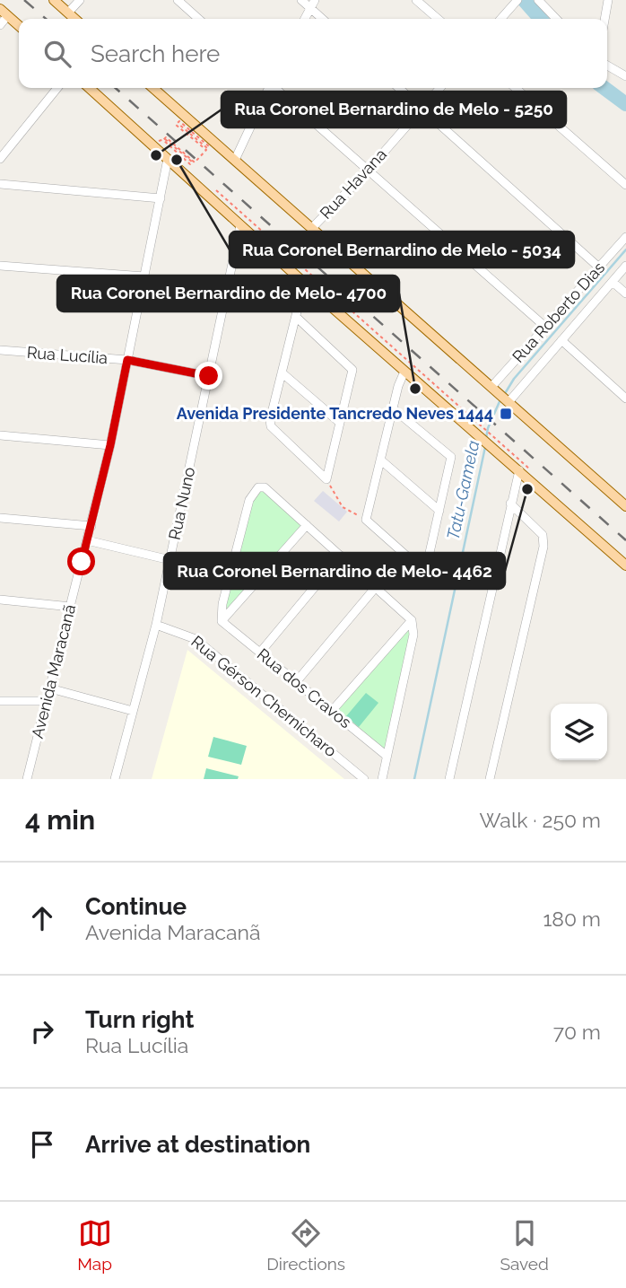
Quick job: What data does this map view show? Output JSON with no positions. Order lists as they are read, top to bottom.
{
  "streets": {
    "street": [
      "Rua Havana",
      "Rua Roberto Dias",
      "Rua Lucília",
      "Rua Nuno",
      "Avenida Maracanã",
      "Rua dos Cravos",
      "Rua Gérson Chernicharo"
    ]
  },
  "crossings": [
    ["Rua Lucília", "Rua Nuno"],
    ["Rua Lucília", "Avenida Maracanã"],
    ["Rua Nuno", "Rua Gérson Chernicharo"]
  ],
  "water": ["Tatu-Gamela"],
  "places": {
    "other": [
      "Rua Coronel Bernardino de Melo - 5250",
      "Rua Coronel Bernardino de Melo - 5034",
      "Rua Coronel Bernardino de Melo- 4700",
      "Rua Coronel Bernardino de Melo- 4462"
    ],
    "transit": ["Avenida Presidente Tancredo Neves 1444"]
  },
  "page": {
    "search": "Search here",
    "heading": ["4 min", "Walk · 250 m"],
    "list": [
      ["Continue", "Avenida Maracanã", "180 m"],
      ["Turn right", "Rua Lucília", "70 m"],
      "Arrive at destination"
    ],
    "nav": ["Map", "Directions", "Saved"]
  }
}
